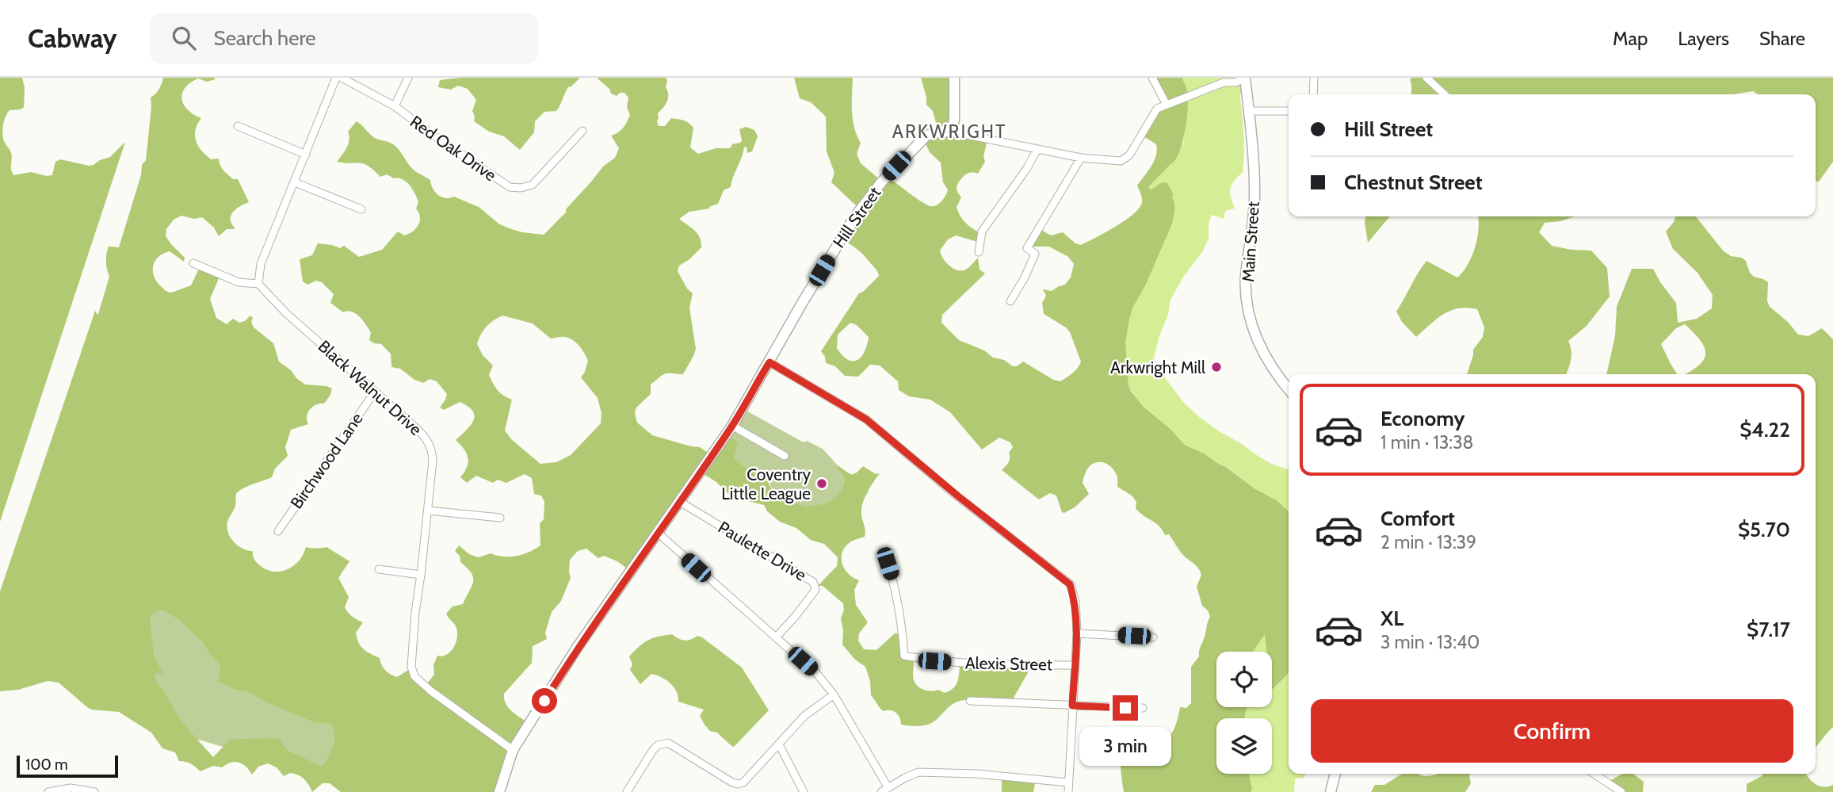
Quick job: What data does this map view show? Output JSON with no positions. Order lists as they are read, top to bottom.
{
  "streets": {
    "street": [
      "Red Oak Drive",
      "Hill Street",
      "Main Street",
      "Black Walnut Drive",
      "Birchwood Lane",
      "Paulette Drive",
      "Alexis Street"
    ]
  },
  "crossings": [
    ["Hill Street", "Black Walnut Drive"],
    ["Hill Street", "Paulette Drive"],
    ["Black Walnut Drive", "Birchwood Lane"]
  ],
  "districts": ["ARKWRIGHT"],
  "places": ["Arkwright Mill", "Coventry Little League"],
  "scale_bar": "100 m",
  "page": {
    "header": "Cabway",
    "search": "Search here",
    "nav": ["Map", "Layers", "Share"],
    "banner": ["Hill Street", "Chestnut Street"],
    "list": [
      {
        "name": "Economy",
        "note": "1 min · 13:38",
        "value": "$4.22"
      },
      {
        "name": "Comfort",
        "note": "2 min · 13:39",
        "value": "$5.70"
      },
      {
        "name": "XL",
        "note": "3 min · 13:40",
        "value": "$7.17"
      }
    ],
    "buttons": "Confirm",
    "bubble": "3 min",
    "scale": "100 m"
  }
}
